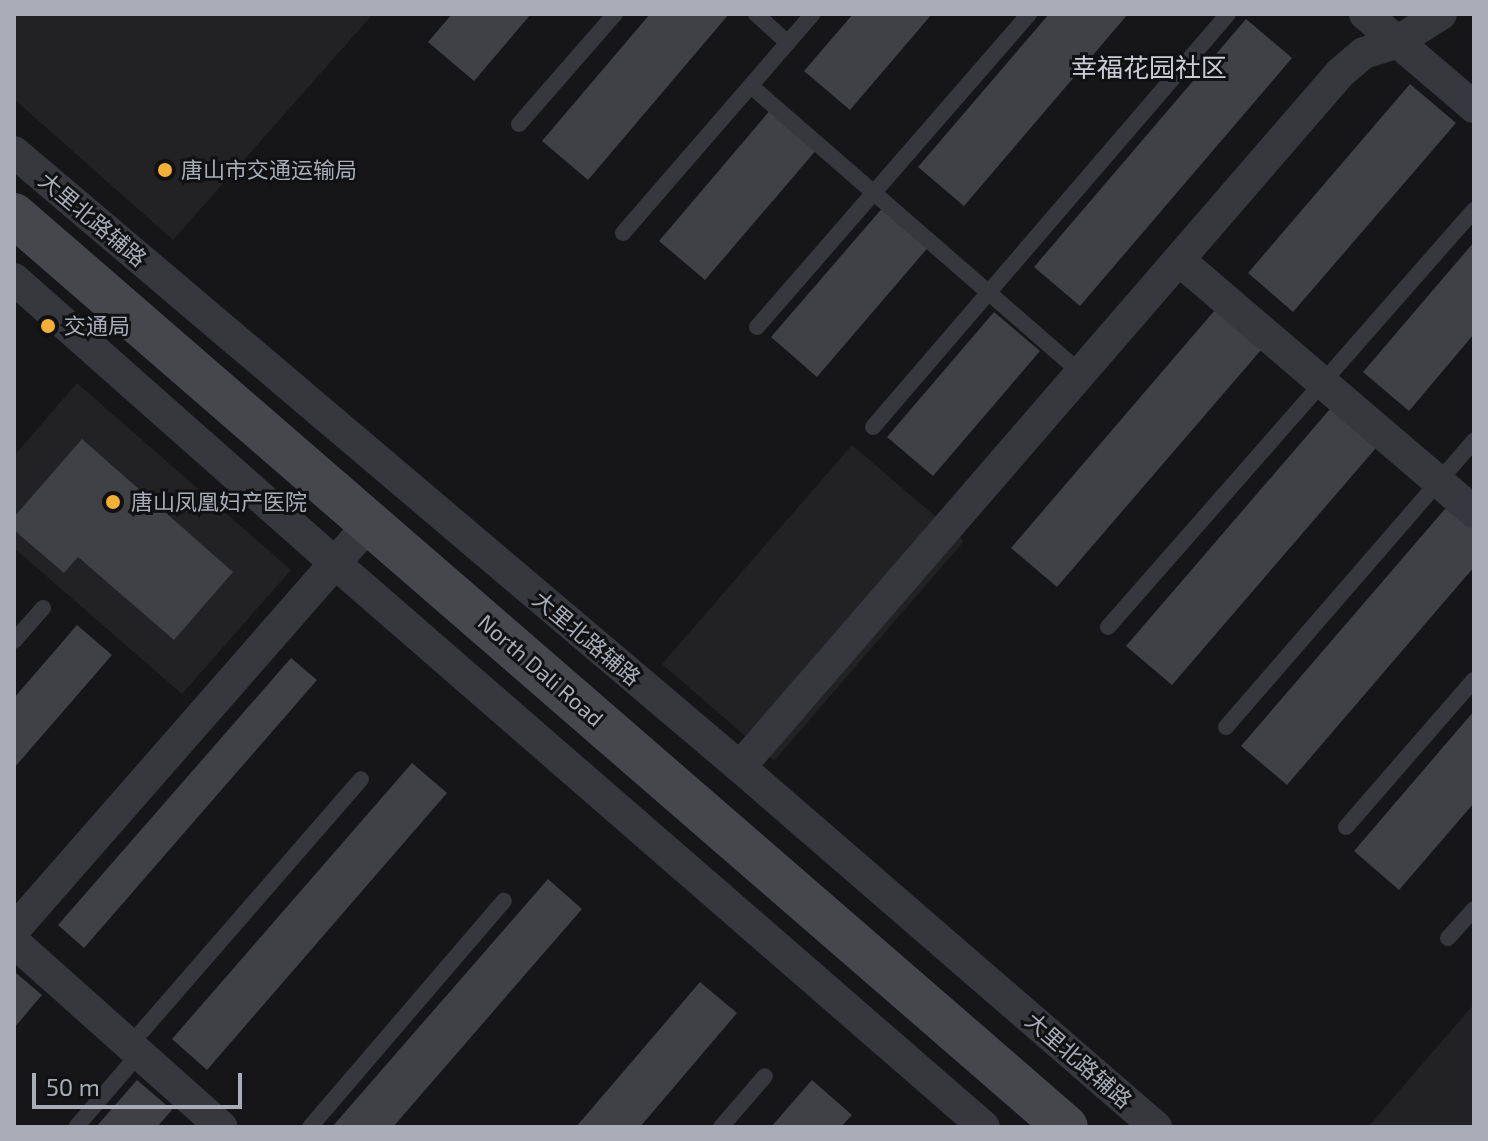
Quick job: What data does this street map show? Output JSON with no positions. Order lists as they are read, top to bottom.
{
  "streets": {
    "main road": ["North Dali Road"],
    "street": ["大里北路辅路"]
  },
  "districts": ["幸福花园社区"],
  "places": ["唐山市交通运输局", "交通局", "唐山凤凰妇产医院"],
  "scale_bar": "50 m"
}
